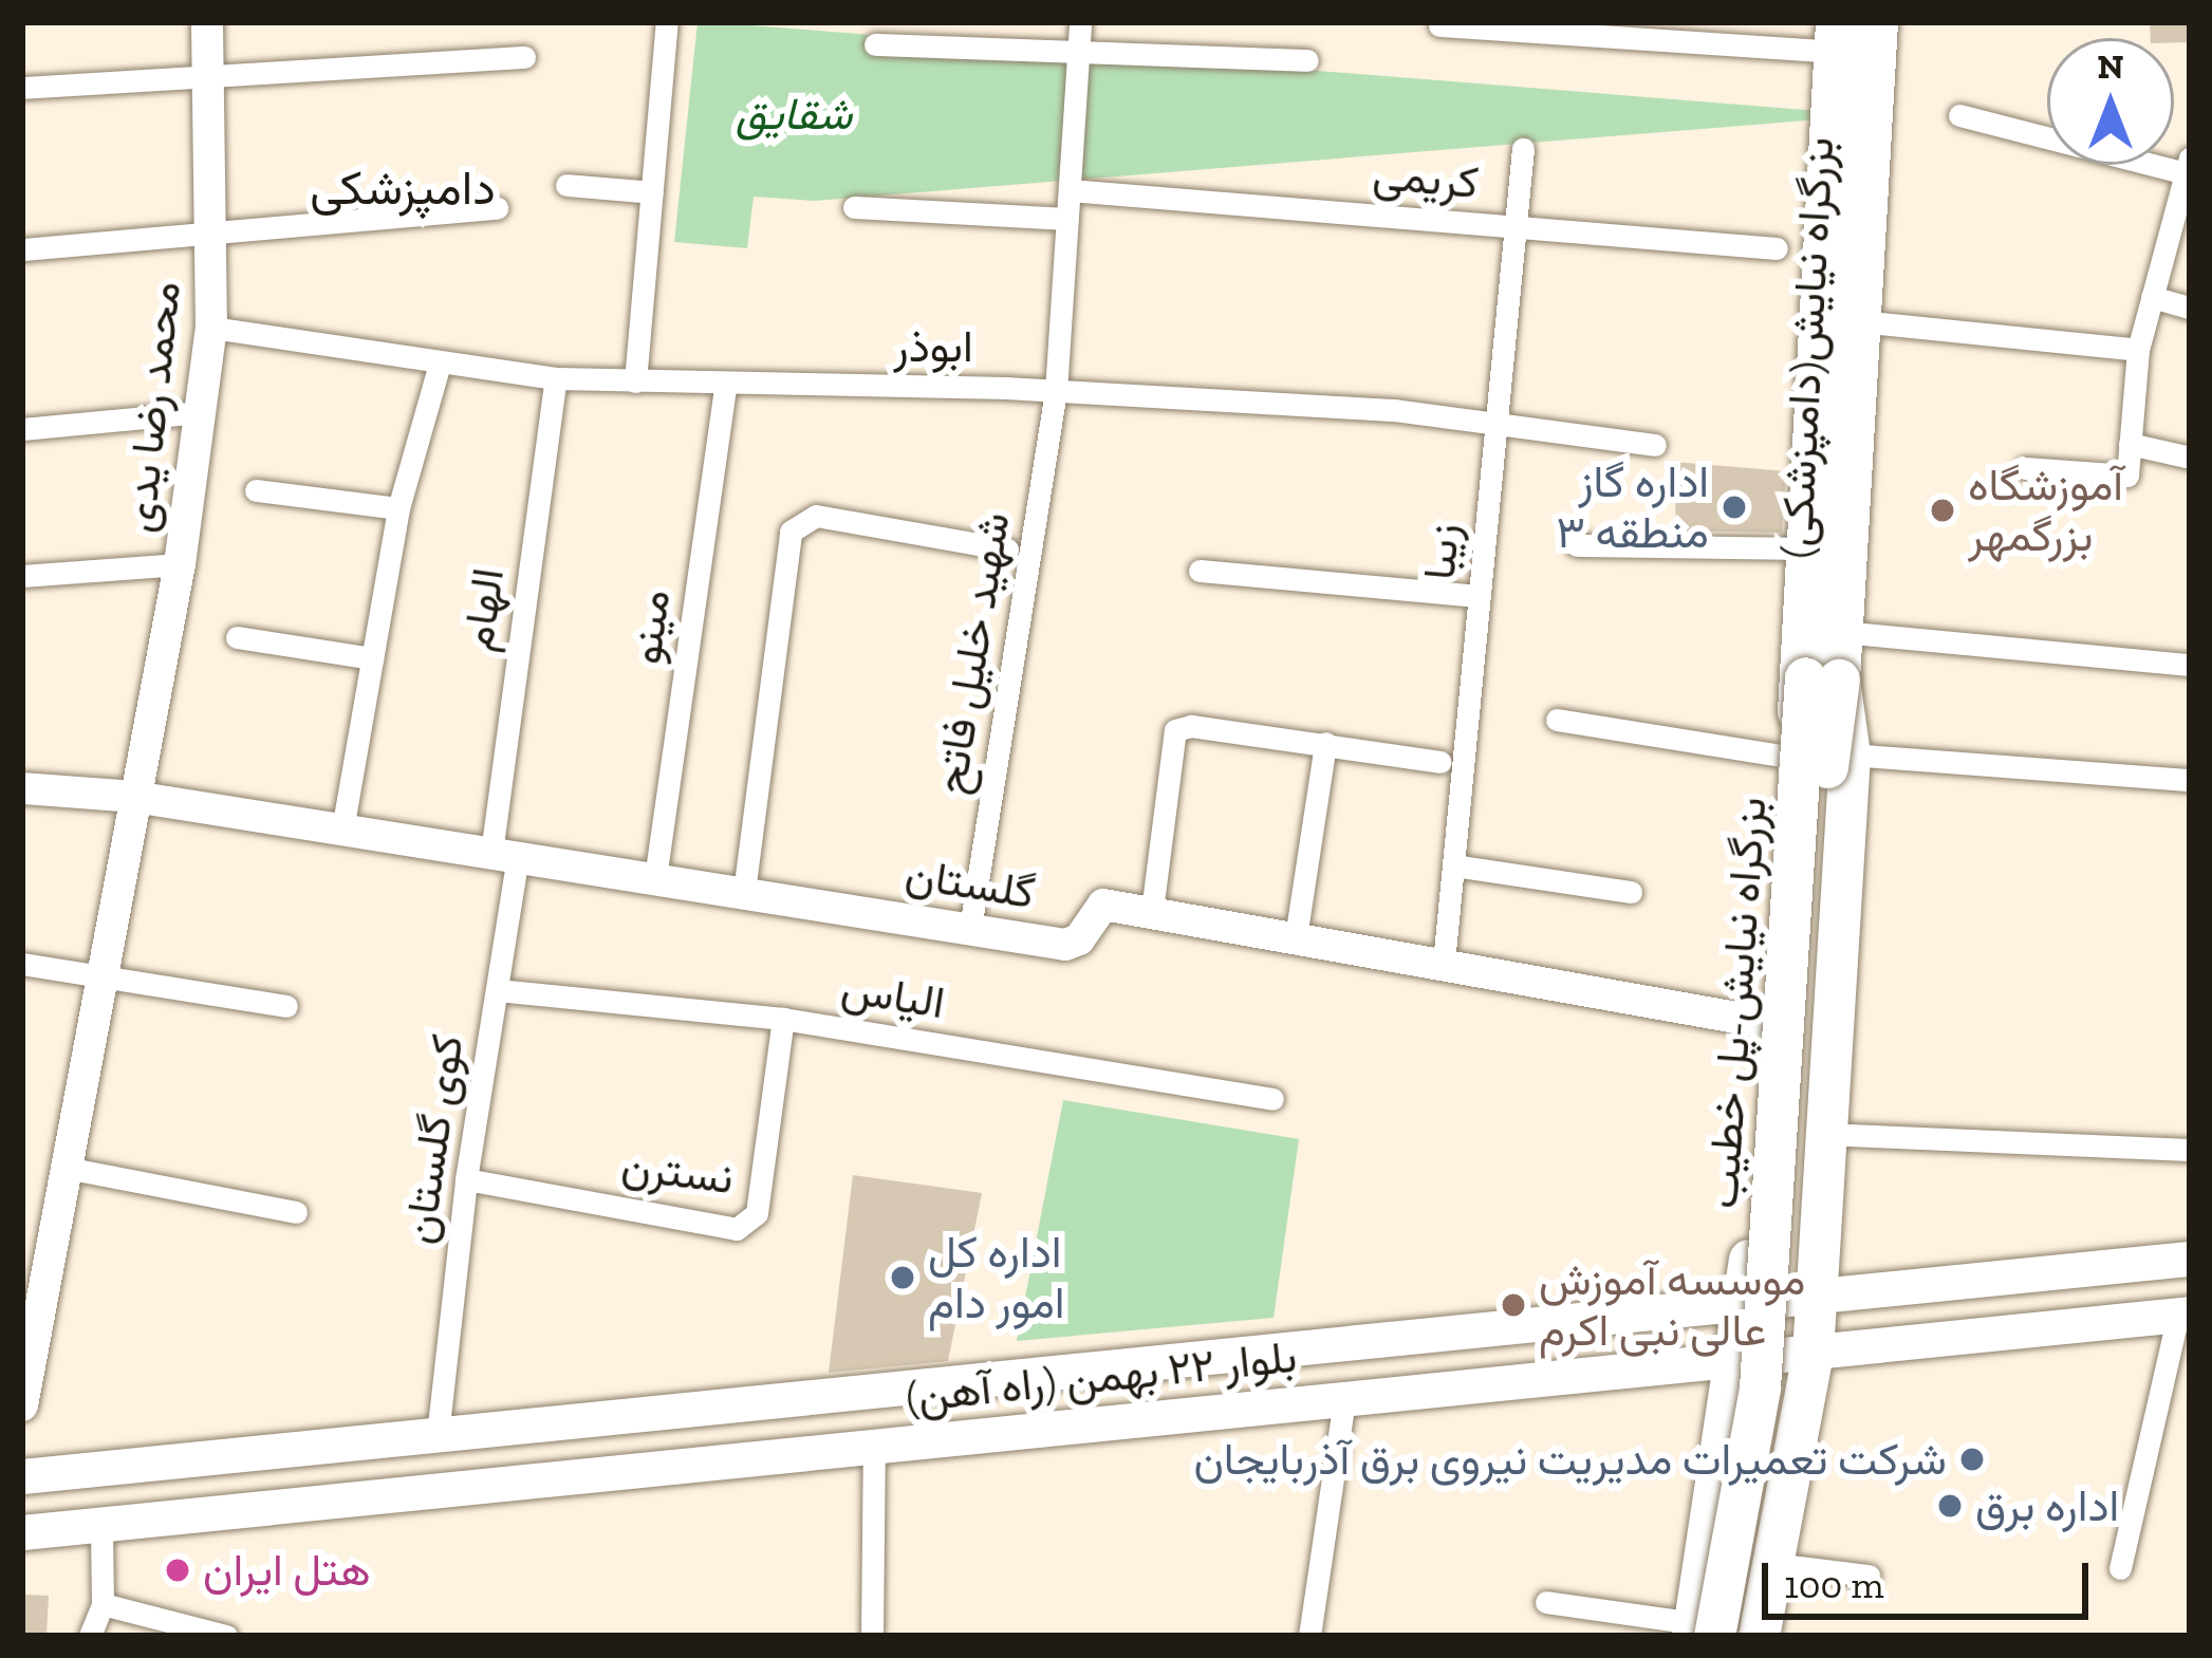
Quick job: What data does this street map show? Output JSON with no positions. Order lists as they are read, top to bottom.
{
  "streets": {
    "highway": ["بزرگراه نیایش(دامپزشکی)", "بزرگراه نیایش-پل خطیب"],
    "main road": ["بلوار ۲۲ بهمن (راه آهن)"],
    "street": [
      "کریمی",
      "ابوذر",
      "محمد رضا یدی",
      "زیبا",
      "الهام",
      "مینو",
      "شهید خلیل فاتح",
      "گلستان",
      "الیاس",
      "کوی گلستان",
      "نسترن"
    ]
  },
  "crossings": [
    ["کریمی", "زیبا"],
    ["کریمی", "شهید خلیل فاتح"],
    ["ابوذر", "محمد رضا یدی"],
    ["ابوذر", "زیبا"],
    ["ابوذر", "الهام"],
    ["ابوذر", "مینو"],
    ["ابوذر", "شهید خلیل فاتح"],
    ["بزرگراه نیایش(دامپزشکی)", "بزرگراه نیایش-پل خطیب"],
    ["محمد رضا یدی", "گلستان"],
    ["زیبا", "گلستان"],
    ["الهام", "گلستان"],
    ["الهام", "کوی گلستان"],
    ["مینو", "گلستان"],
    ["شهید خلیل فاتح", "گلستان"],
    ["گلستان", "کوی گلستان"],
    ["الیاس", "کوی گلستان"],
    ["الیاس", "نسترن"],
    ["کوی گلستان", "نسترن"],
    ["کوی گلستان", "بلوار ۲۲ بهمن (راه آهن)"]
  ],
  "districts": ["دامپزشکی"],
  "parks": ["شقایق"],
  "places": [
    "اداره گاز منطقه ۳",
    "آموزشگاه بزرگمهر",
    "اداره کل امور دام",
    "موسسه آموزش عالی نبی اکرم",
    "شرکت تعمیرات مدیریت نیروی برق آذربایجان",
    "اداره برق",
    "هتل ایران"
  ],
  "scale_bar": "100 m",
  "north": "top"
}
